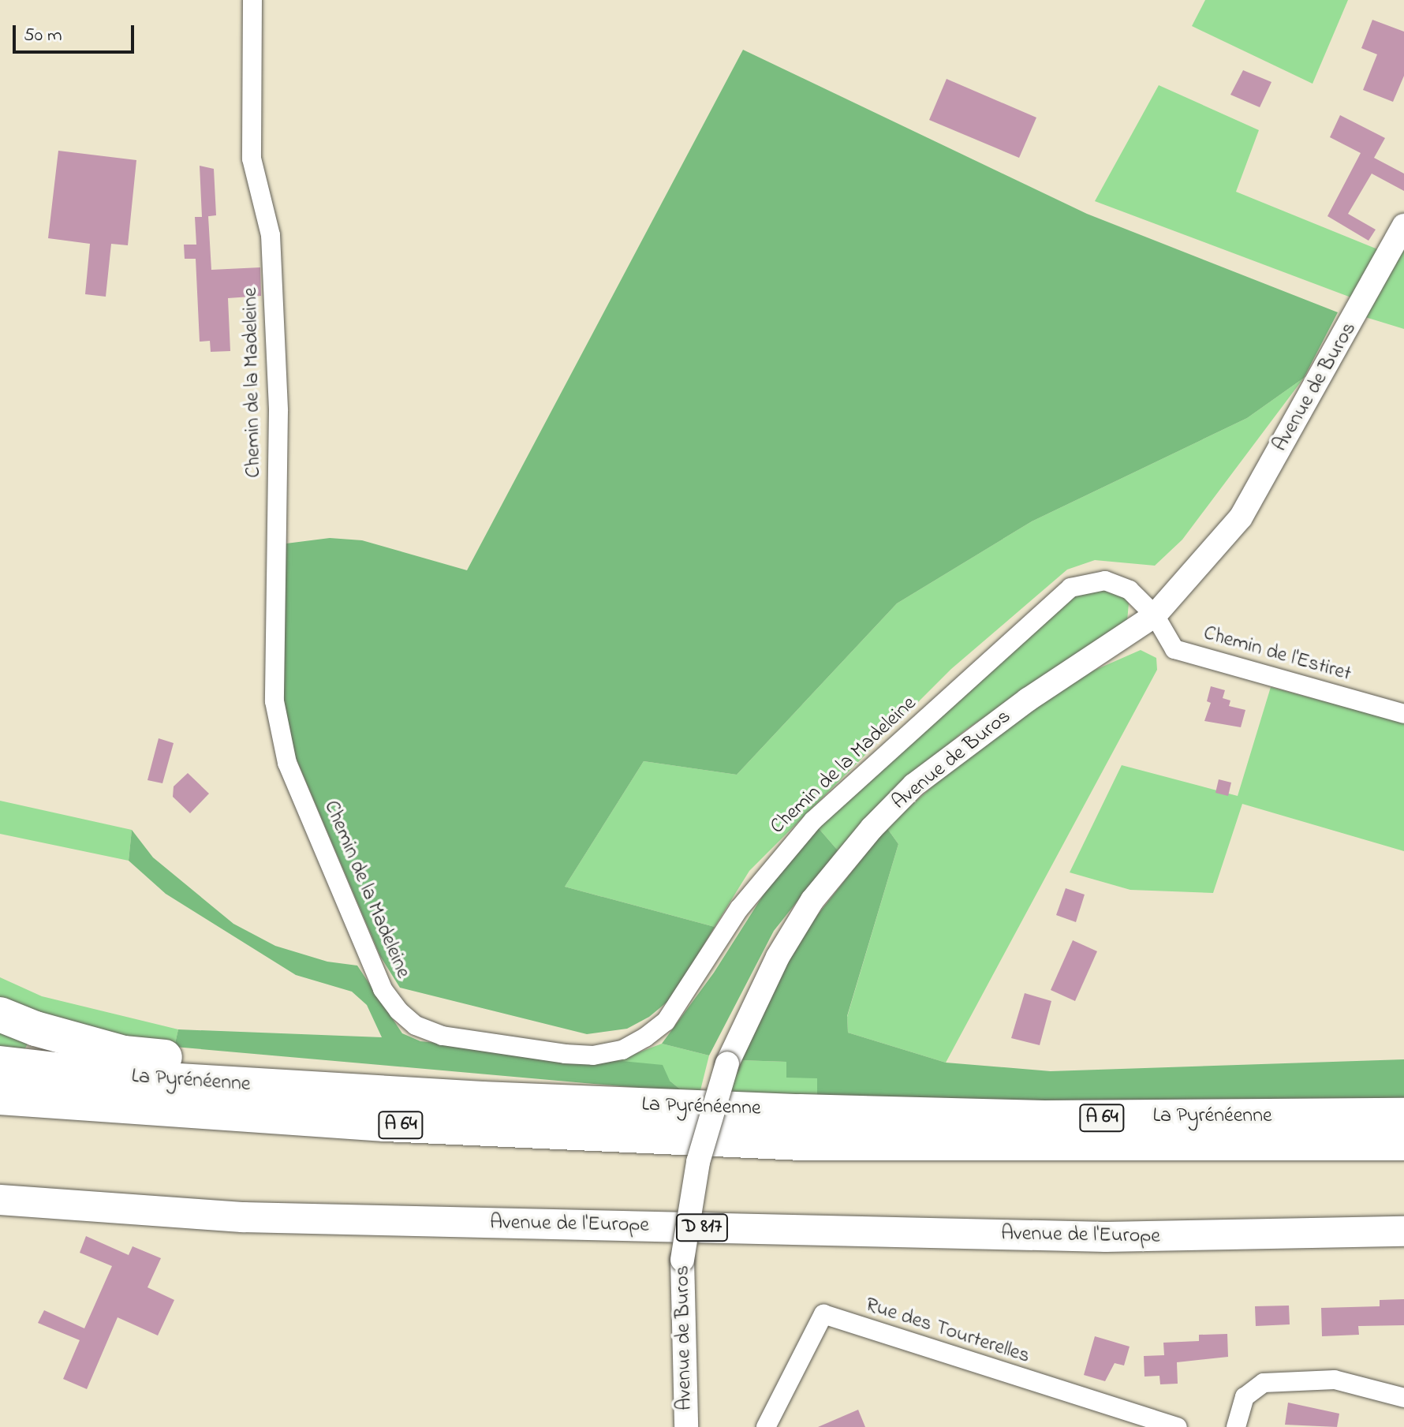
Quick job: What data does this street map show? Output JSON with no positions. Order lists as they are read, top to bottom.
{
  "streets": {
    "highway": ["La Pyrénéenne", "A 64"],
    "main road": ["Avenue de l'Europe", "D 817"],
    "street": [
      "Chemin de la Madeleine",
      "Avenue de Buros",
      "Chemin de l'Estiret",
      "Rue des Tourterelles"
    ]
  },
  "crossings": [
    ["Chemin de la Madeleine", "Avenue de Buros"],
    ["Chemin de la Madeleine", "Chemin de l'Estiret"],
    ["Avenue de Buros", "Chemin de l'Estiret"]
  ],
  "scale_bar": "50 m"
}
